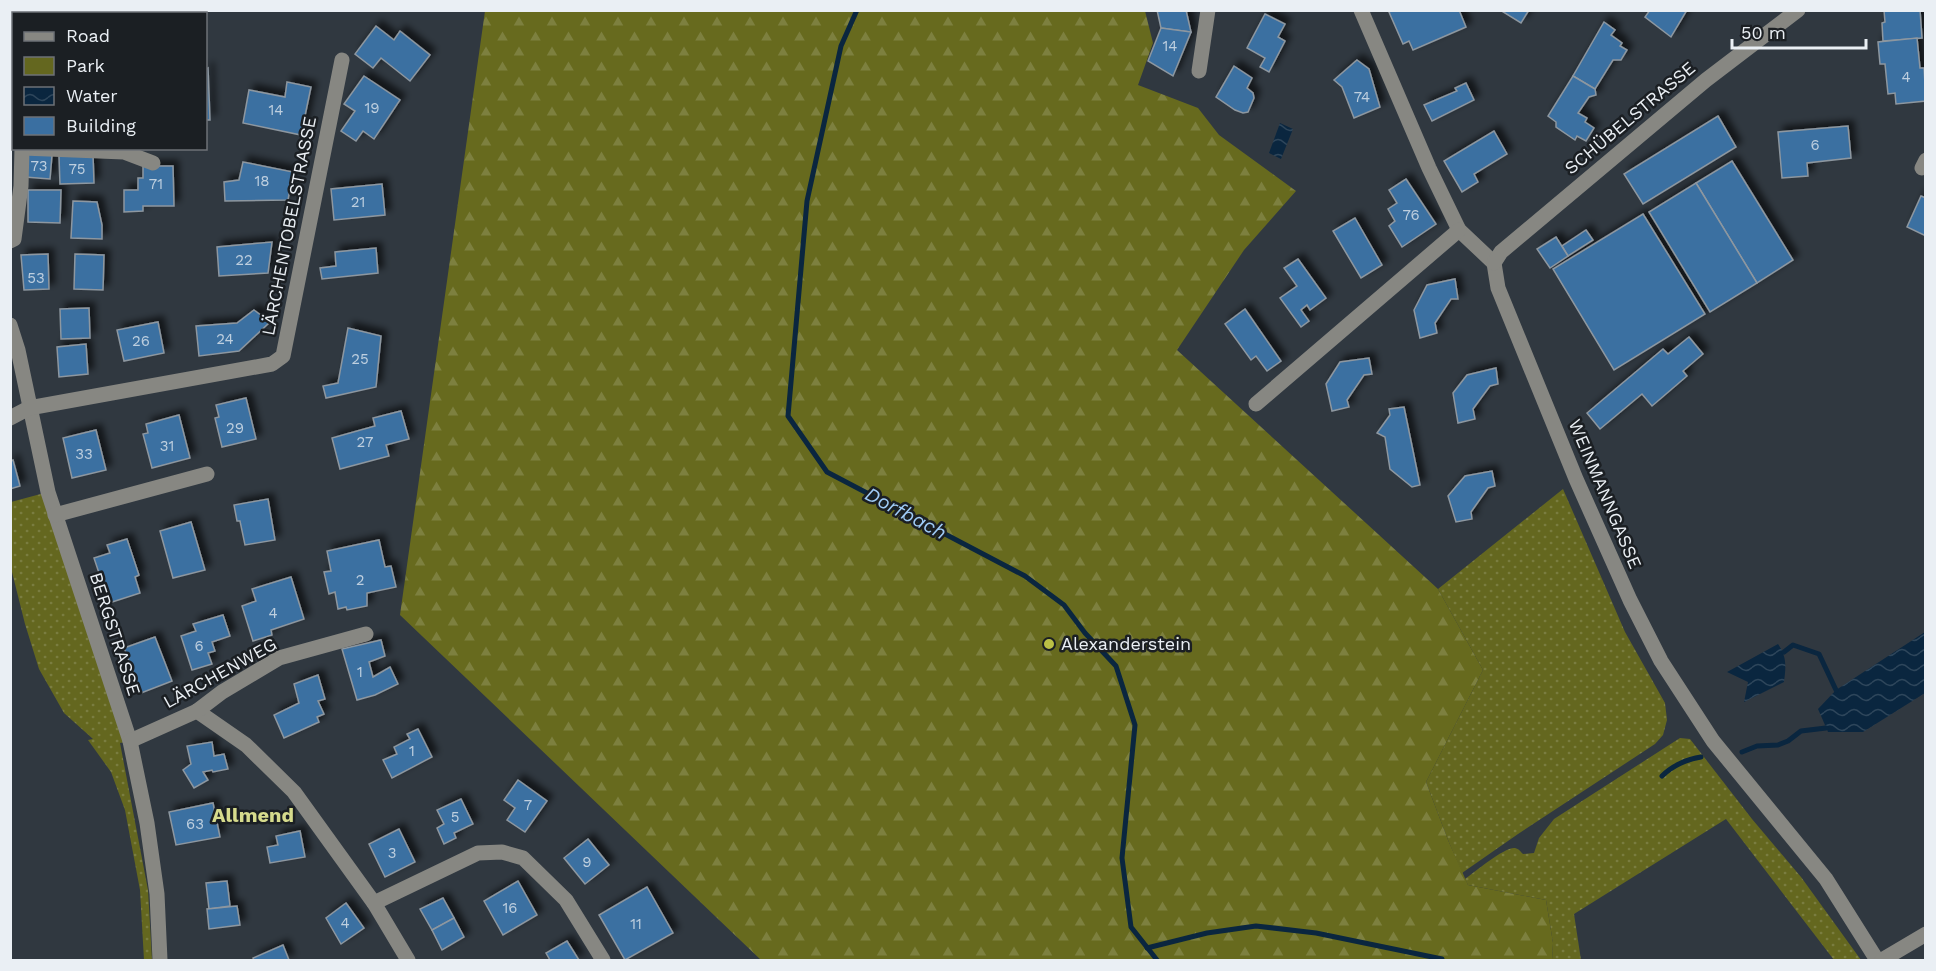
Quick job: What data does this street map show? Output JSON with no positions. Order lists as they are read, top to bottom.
{
  "streets": {
    "street": [
      "SCHÜBELSTRASSE",
      "LÄRCHENTOBELSTRASSE",
      "WEINMANNGASSE",
      "BERGSTRASSE",
      "LÄRCHENWEG"
    ]
  },
  "crossings": [
    ["SCHÜBELSTRASSE", "WEINMANNGASSE"],
    ["LÄRCHENTOBELSTRASSE", "BERGSTRASSE"],
    ["BERGSTRASSE", "LÄRCHENWEG"]
  ],
  "districts": ["Allmend"],
  "water": ["Dorfbach"],
  "places": ["Alexanderstein"],
  "house_numbers": [
    "14",
    "4",
    "74",
    "19",
    "14",
    "6",
    "73",
    "75",
    "18",
    "71",
    "21",
    "76",
    "22",
    "53",
    "24",
    "26",
    "25",
    "29",
    "27",
    "31",
    "33",
    "2",
    "4",
    "6",
    "1",
    "1",
    "7",
    "5",
    "63",
    "3",
    "9",
    "16",
    "4",
    "11"
  ],
  "legend": [
    "Road",
    "Park",
    "Water",
    "Building"
  ],
  "scale_bar": "50 m"
}
